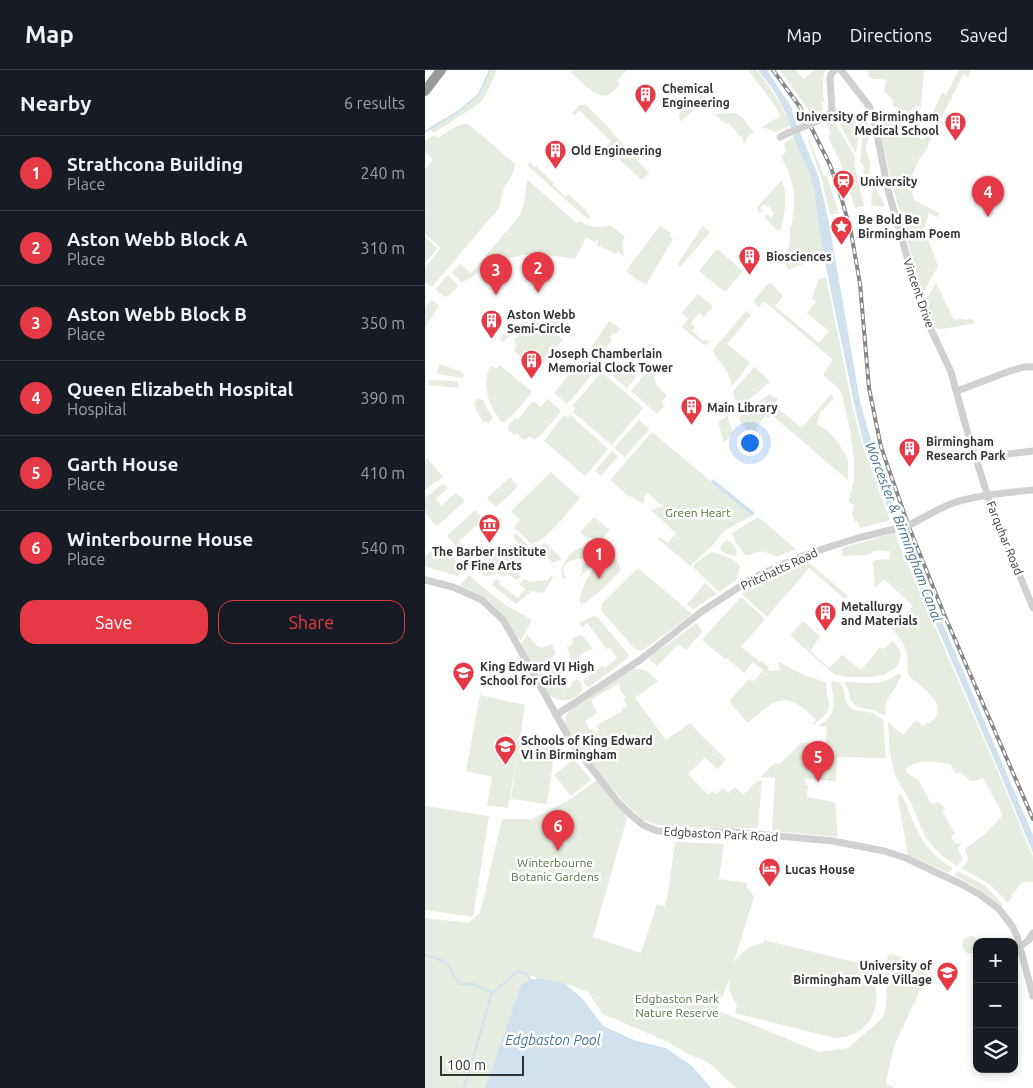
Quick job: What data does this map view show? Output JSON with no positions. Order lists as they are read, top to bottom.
{
  "streets": {
    "street": [
      "Vincent Drive",
      "Farquhar Road",
      "Pritchatts Road",
      "Edgbaston Park Road"
    ]
  },
  "crossings": [
    ["Vincent Drive", "Farquhar Road"],
    ["Vincent Drive", "Pritchatts Road"],
    ["Farquhar Road", "Pritchatts Road"],
    ["Pritchatts Road", "Edgbaston Park Road"]
  ],
  "water": ["Worcester & Birmingham Canal", "Edgbaston Pool"],
  "parks": ["Green Heart", "Winterbourne Botanic Gardens", "Edgbaston Park Nature Reserve"],
  "places": {
    "building": [
      "Chemical Engineering",
      "University of Birmingham Medical School",
      "Old Engineering",
      "Biosciences",
      "Aston Webb Semi-Circle",
      "Joseph Chamberlain Memorial Clock Tower",
      "Main Library",
      "Birmingham Research Park",
      "Metallurgy and Materials"
    ],
    "station": ["University"],
    "place": ["Be Bold Be Birmingham Poem"],
    "museum": ["The Barber Institute of Fine Arts"],
    "school or university": ["King Edward VI High School for Girls", "Schools of King Edward VI in Birmingham", "University of Birmingham Vale Village"],
    "hotel": ["Lucas House"]
  },
  "scale_bar": "100 m",
  "page": {
    "header": "Map",
    "nav": ["Map", "Directions", "Saved"],
    "heading": ["Nearby", "6 results"],
    "list": [
      {
        "mark": "1",
        "name": "Strathcona Building",
        "note": "Place",
        "value": "240 m"
      },
      {
        "mark": "2",
        "name": "Aston Webb Block A",
        "note": "Place",
        "value": "310 m"
      },
      {
        "mark": "3",
        "name": "Aston Webb Block B",
        "note": "Place",
        "value": "350 m"
      },
      {
        "mark": "4",
        "name": "Queen Elizabeth Hospital",
        "note": "Hospital",
        "value": "390 m"
      },
      {
        "mark": "5",
        "name": "Garth House",
        "note": "Place",
        "value": "410 m"
      },
      {
        "mark": "6",
        "name": "Winterbourne House",
        "note": "Place",
        "value": "540 m"
      }
    ],
    "pins": [
      "4",
      "2",
      "3",
      "1",
      "5",
      "6"
    ],
    "buttons": ["Save", "Share"],
    "map_buttons": ["+", "−"],
    "scale": "100 m"
  }
}
